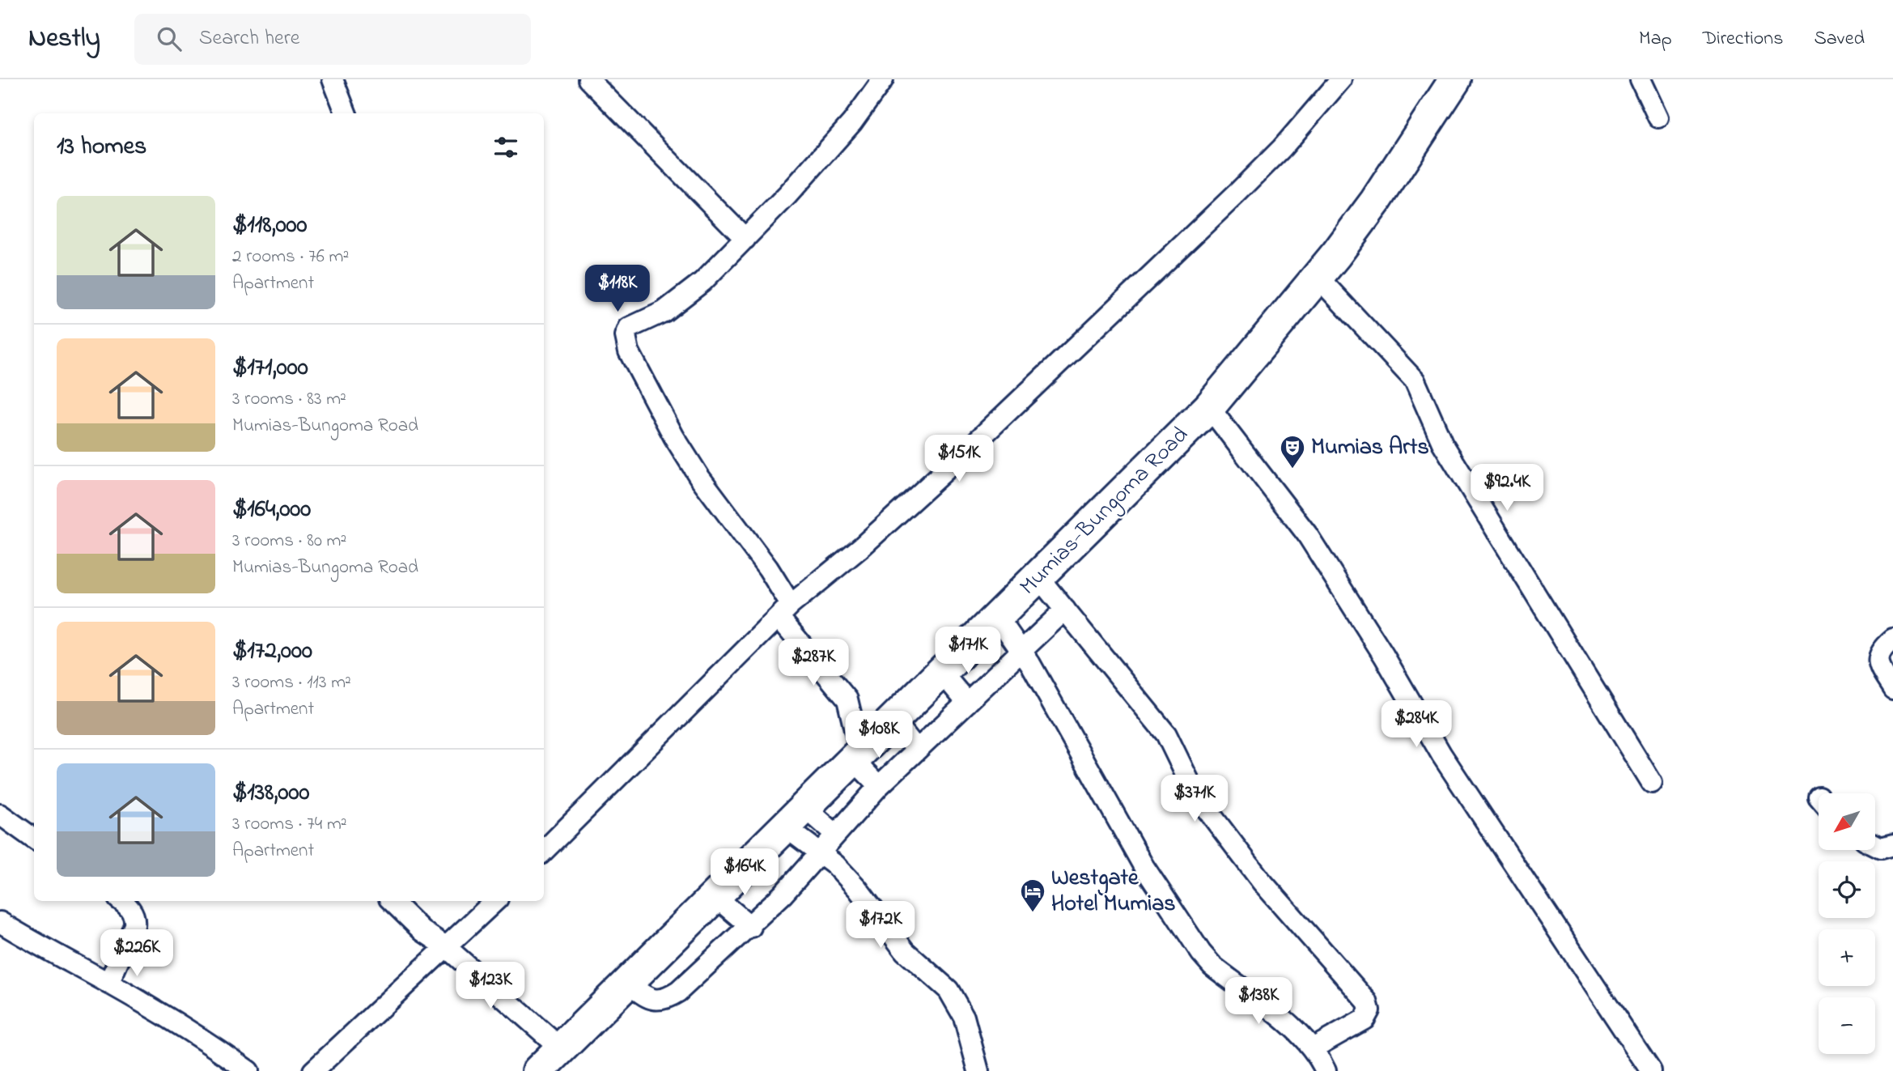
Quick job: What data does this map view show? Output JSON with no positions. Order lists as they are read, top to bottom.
{
  "streets": {
    "highway": ["Mumias-Bungoma Road"]
  },
  "places": {
    "theatre": ["Mumias Arts"],
    "hotel": ["Westgate Hotel Mumias"]
  },
  "north": "bottom left",
  "page": {
    "header": "Nestly",
    "search": "Search here",
    "nav": ["Map", "Directions", "Saved"],
    "heading": "13 homes",
    "list": [
      {
        "name": "$118,000",
        "note": "2 rooms · 76 m² · Apartment"
      },
      {
        "name": "$171,000",
        "note": "3 rooms · 83 m² · Mumias-Bungoma Road"
      },
      {
        "name": "$164,000",
        "note": "3 rooms · 80 m² · Mumias-Bungoma Road"
      },
      {
        "name": "$172,000",
        "note": "3 rooms · 113 m² · Apartment"
      },
      {
        "name": "$138,000",
        "note": "3 rooms · 74 m² · Apartment"
      }
    ],
    "price": [
      "$118K",
      "$151K",
      "$92.4K",
      "$171K",
      "$287K",
      "$284K",
      "$108K",
      "$371K",
      "$164K",
      "$172K",
      "$226K",
      "$123K",
      "$138K"
    ],
    "map_buttons": ["+", "−"]
  }
}
